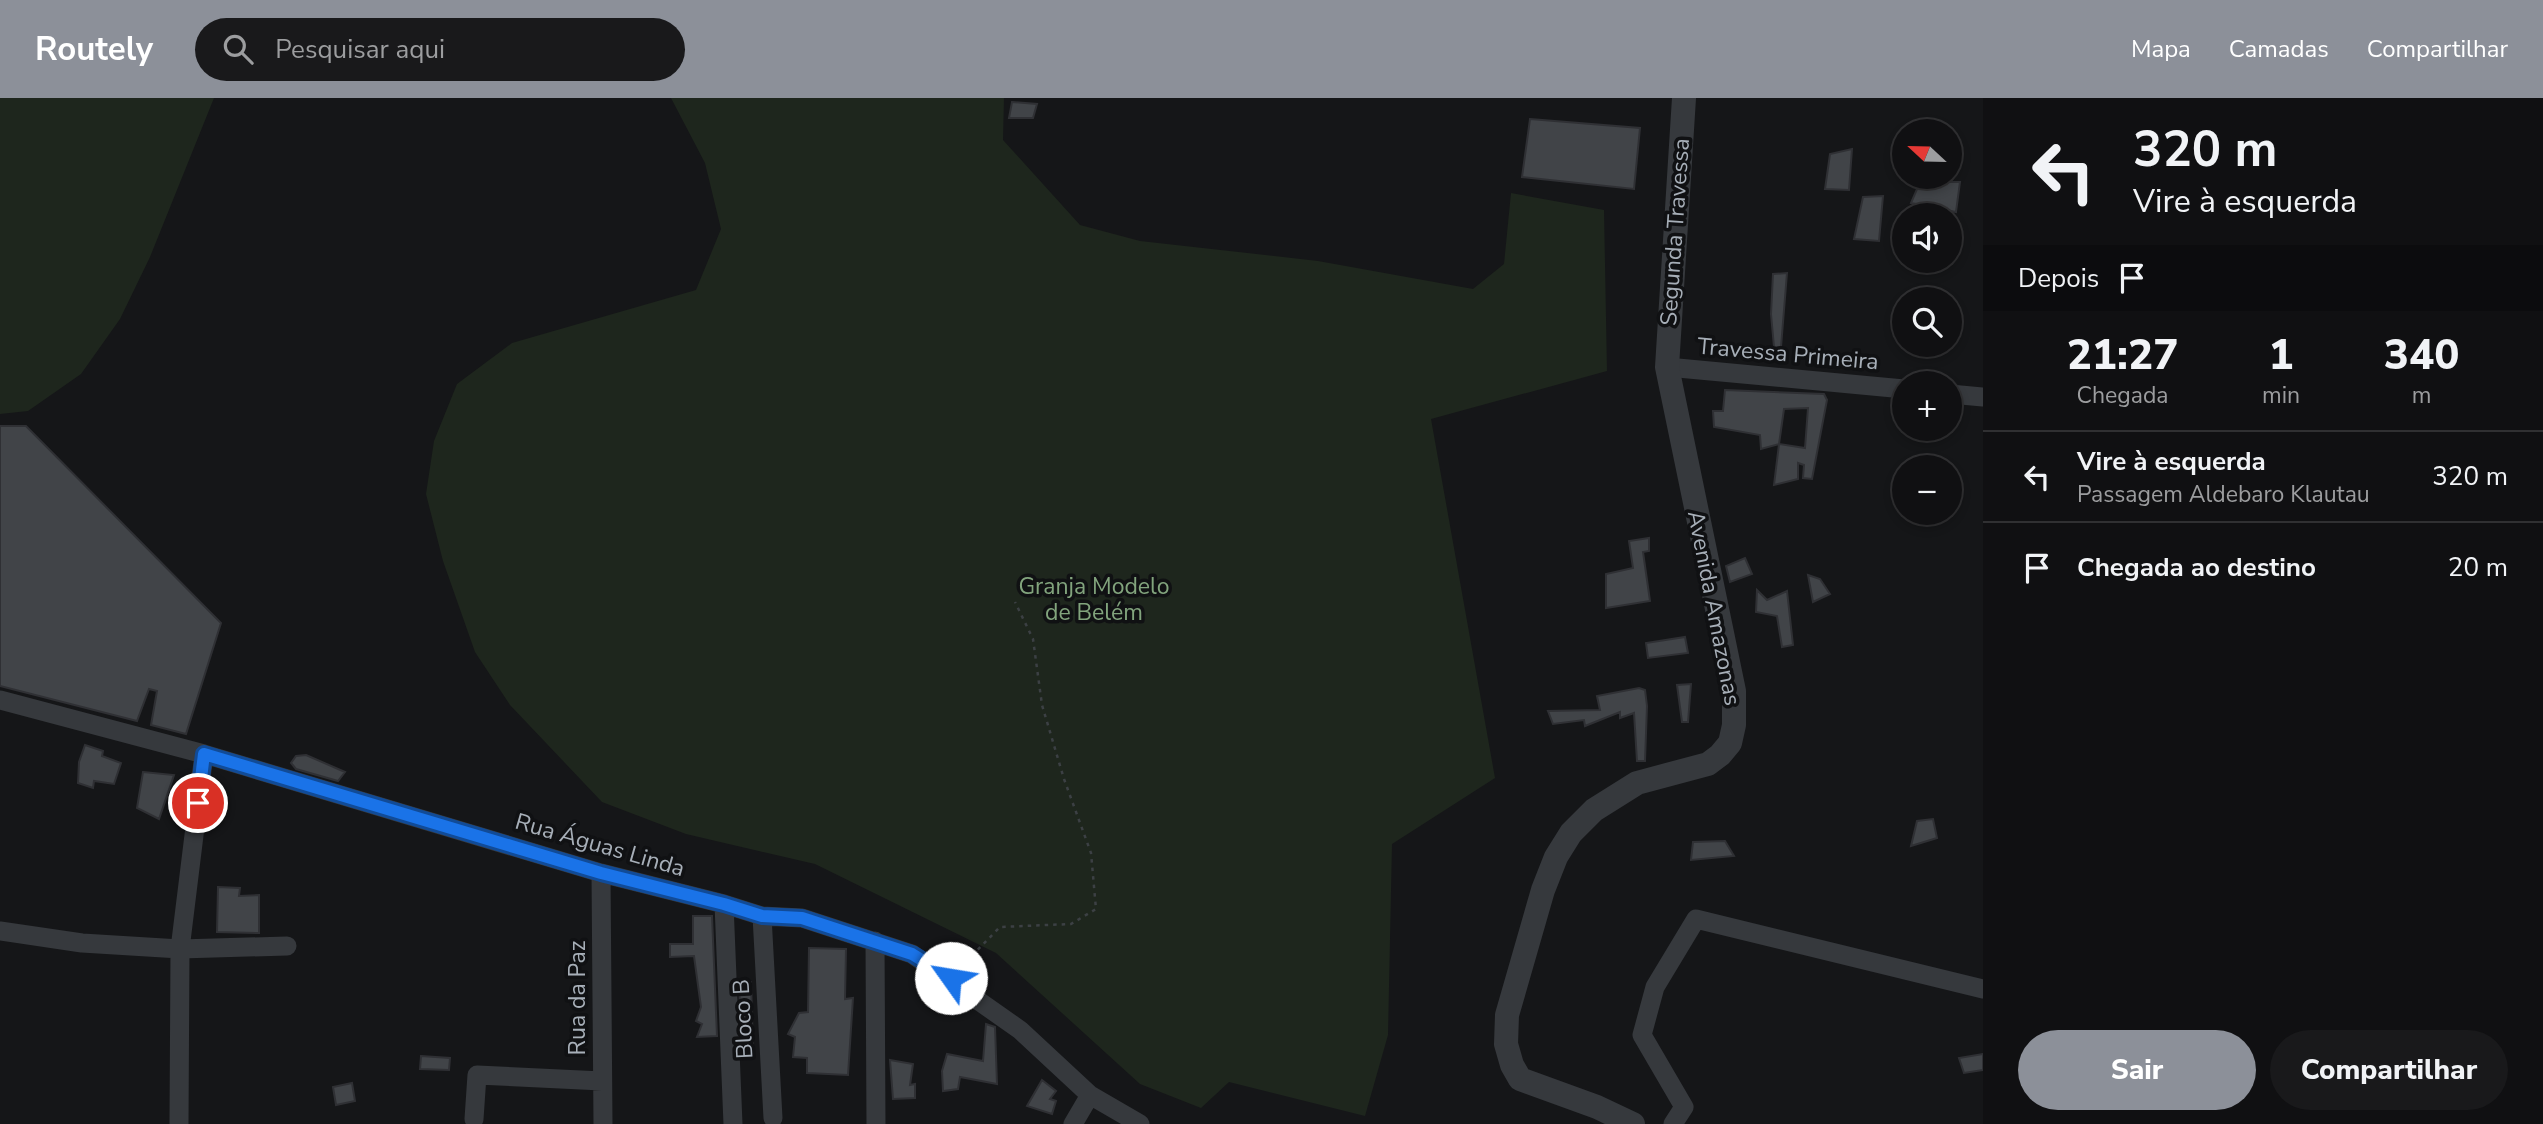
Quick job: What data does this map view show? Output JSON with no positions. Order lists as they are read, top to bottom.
{
  "streets": {
    "street": [
      "Segunda Travessa",
      "Travessa Primeira",
      "Avenida Amazonas",
      "Rua Águas Linda",
      "Rua da Paz",
      "Bloco B"
    ]
  },
  "crossings": [
    ["Segunda Travessa", "Travessa Primeira"],
    ["Segunda Travessa", "Avenida Amazonas"],
    ["Travessa Primeira", "Avenida Amazonas"],
    ["Rua Águas Linda", "Rua da Paz"],
    ["Rua Águas Linda", "Bloco B"]
  ],
  "parks": ["Granja Modelo de Belém"],
  "north": "left",
  "page": {
    "header": "Routely",
    "search": "Pesquisar aqui",
    "nav": ["Mapa", "Camadas", "Compartilhar"],
    "turn": ["320 m", "Vire à esquerda"],
    "map_buttons": ["+", "−"],
    "then": "Depois",
    "eta": [
      "21:27",
      "Chegada",
      "1",
      "min",
      "340",
      "m"
    ],
    "list": [
      {
        "name": "Vire à esquerda",
        "note": "Passagem Aldebaro Klautau",
        "value": "320 m"
      },
      {
        "name": "Chegada ao destino",
        "value": "20 m"
      }
    ],
    "buttons": ["Sair", "Compartilhar"]
  }
}
